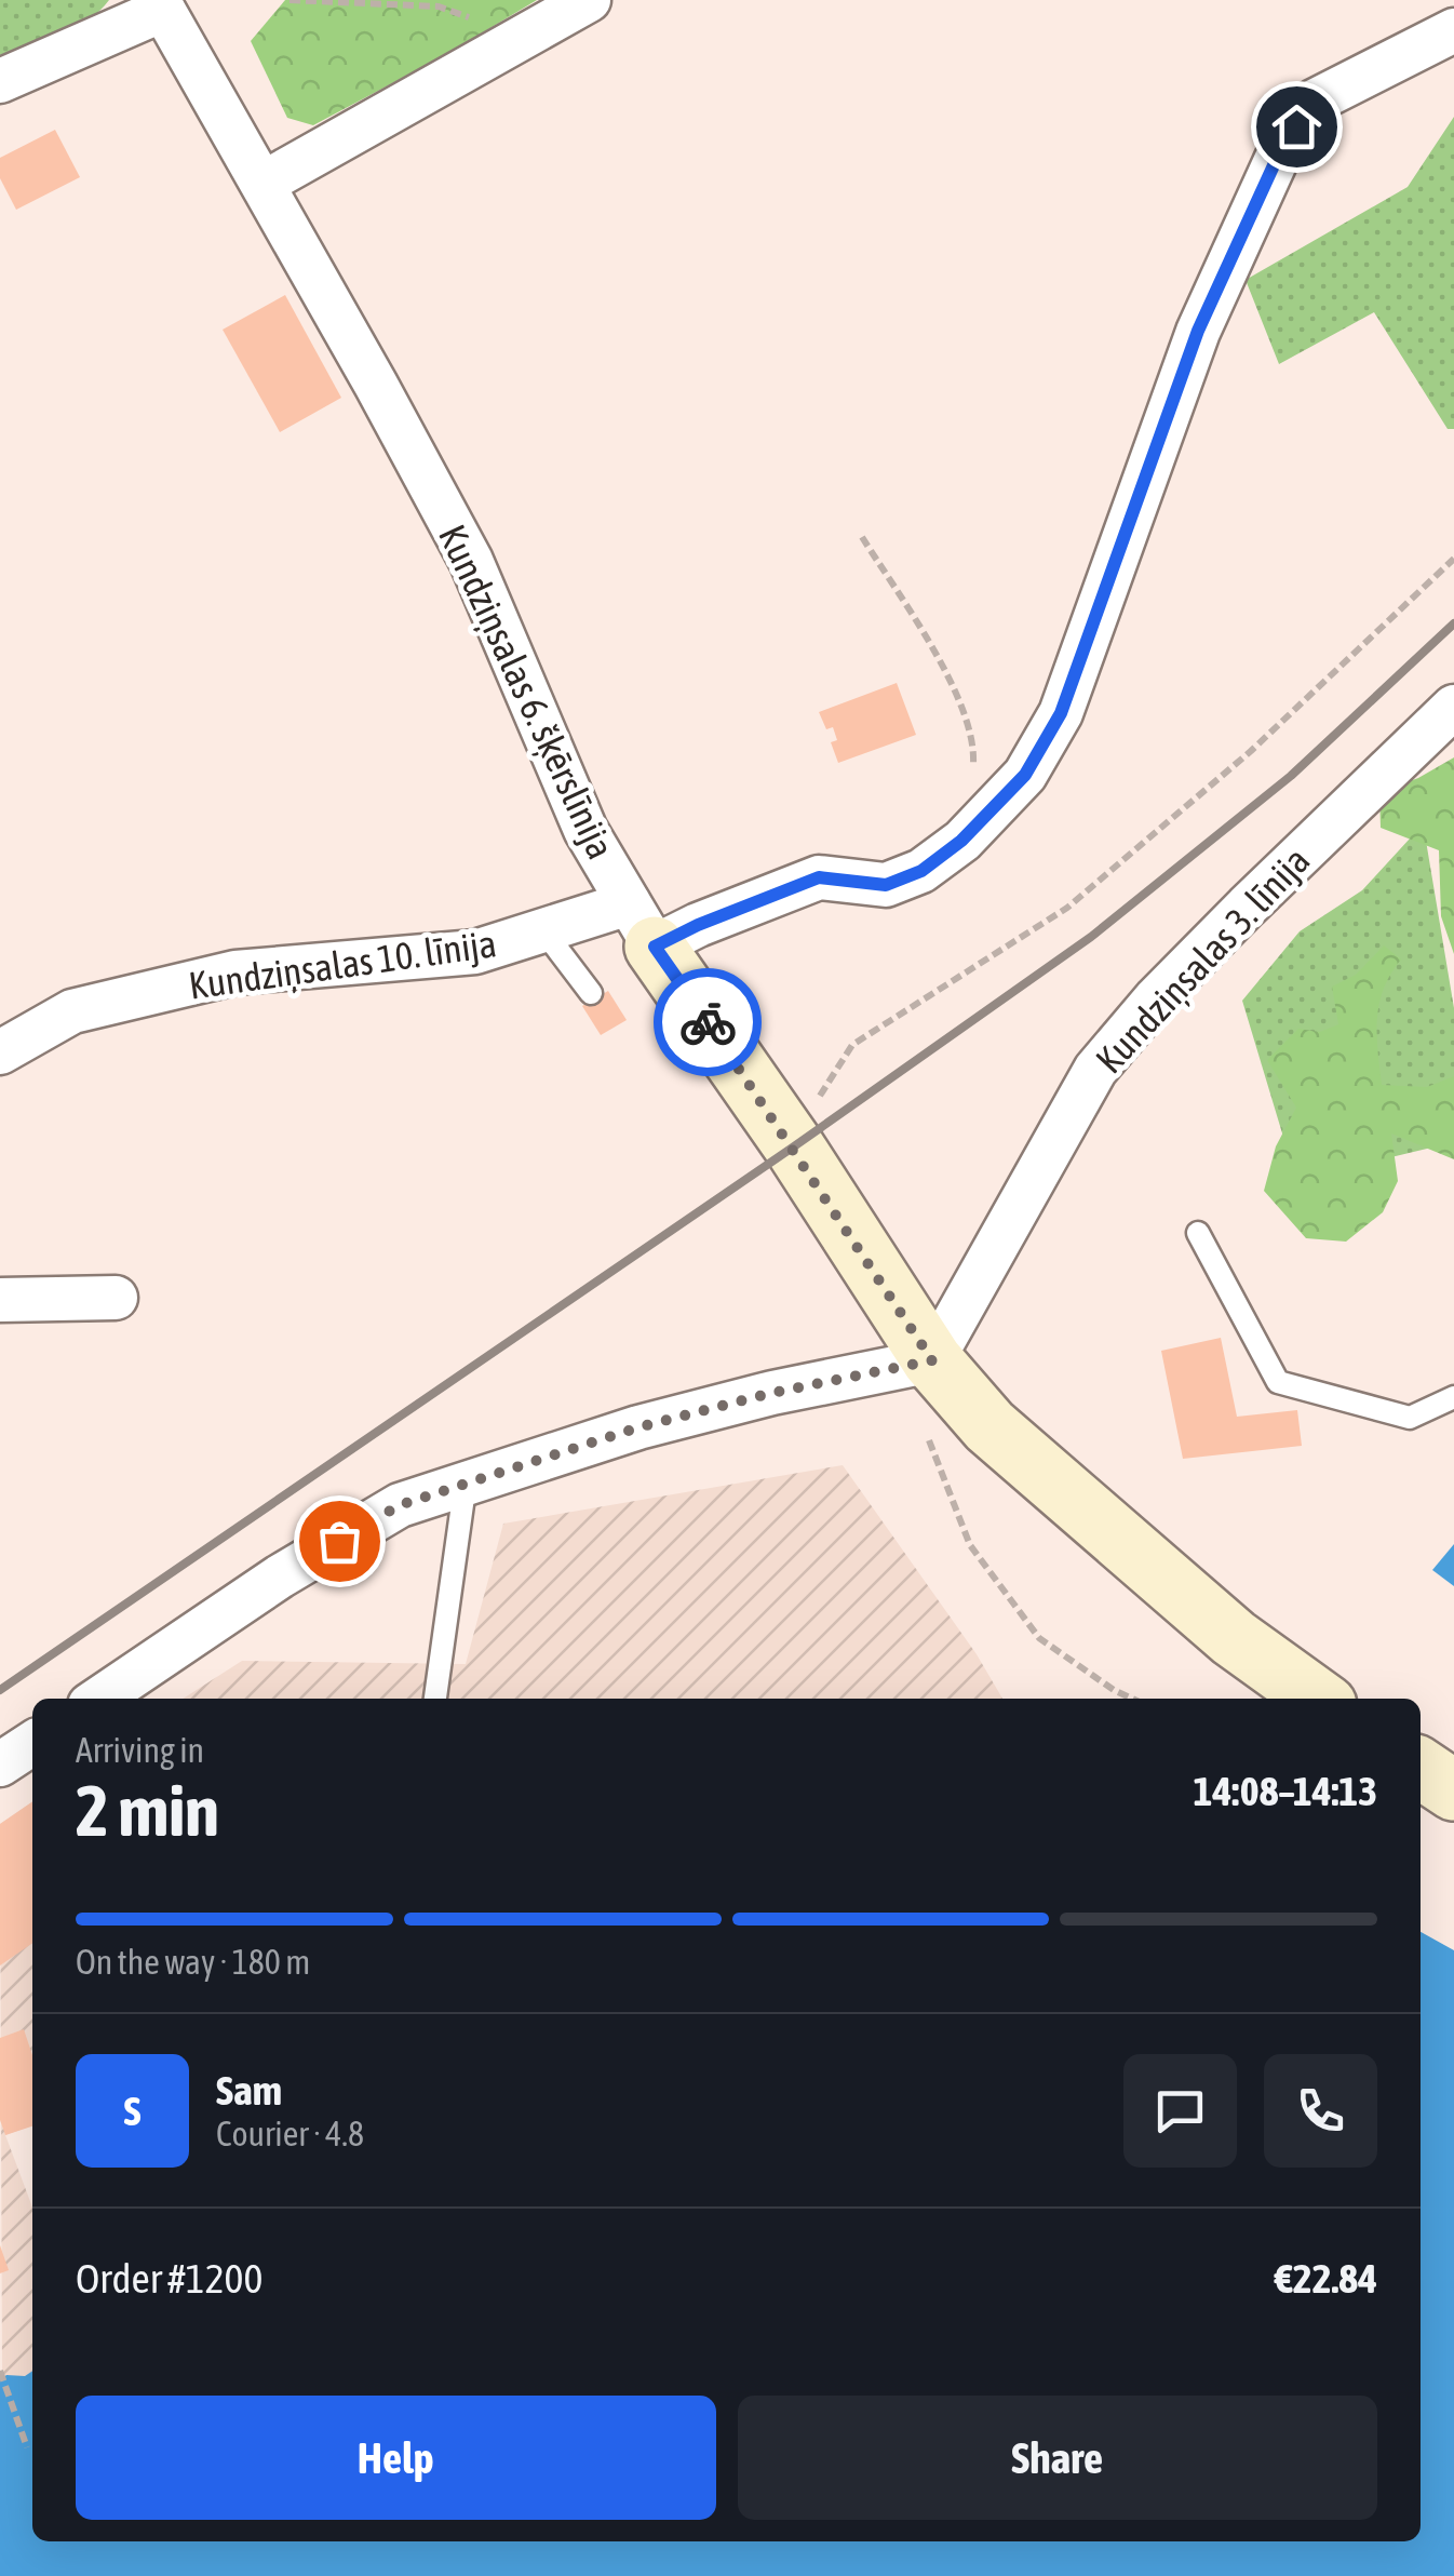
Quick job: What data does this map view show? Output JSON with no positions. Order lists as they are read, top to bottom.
{
  "streets": {
    "street": ["Kundziņsalas 6. šķērslīnija", "Kundziņsalas 3. līnija", "Kundziņsalas 10. līnija"]
  },
  "crossings": [
    ["Kundziņsalas 6. šķērslīnija", "Kundziņsalas 3. līnija"],
    ["Kundziņsalas 6. šķērslīnija", "Kundziņsalas 10. līnija"]
  ],
  "page": {
    "heading": ["2 min", "Arriving in", "14:08–14:13"],
    "panel": [
      "Sam",
      "Courier · 4.8",
      "Order #1200",
      "€22.84"
    ],
    "bar": "On the way · 180 m",
    "round": "S",
    "buttons": ["Help", "Share"]
  }
}
